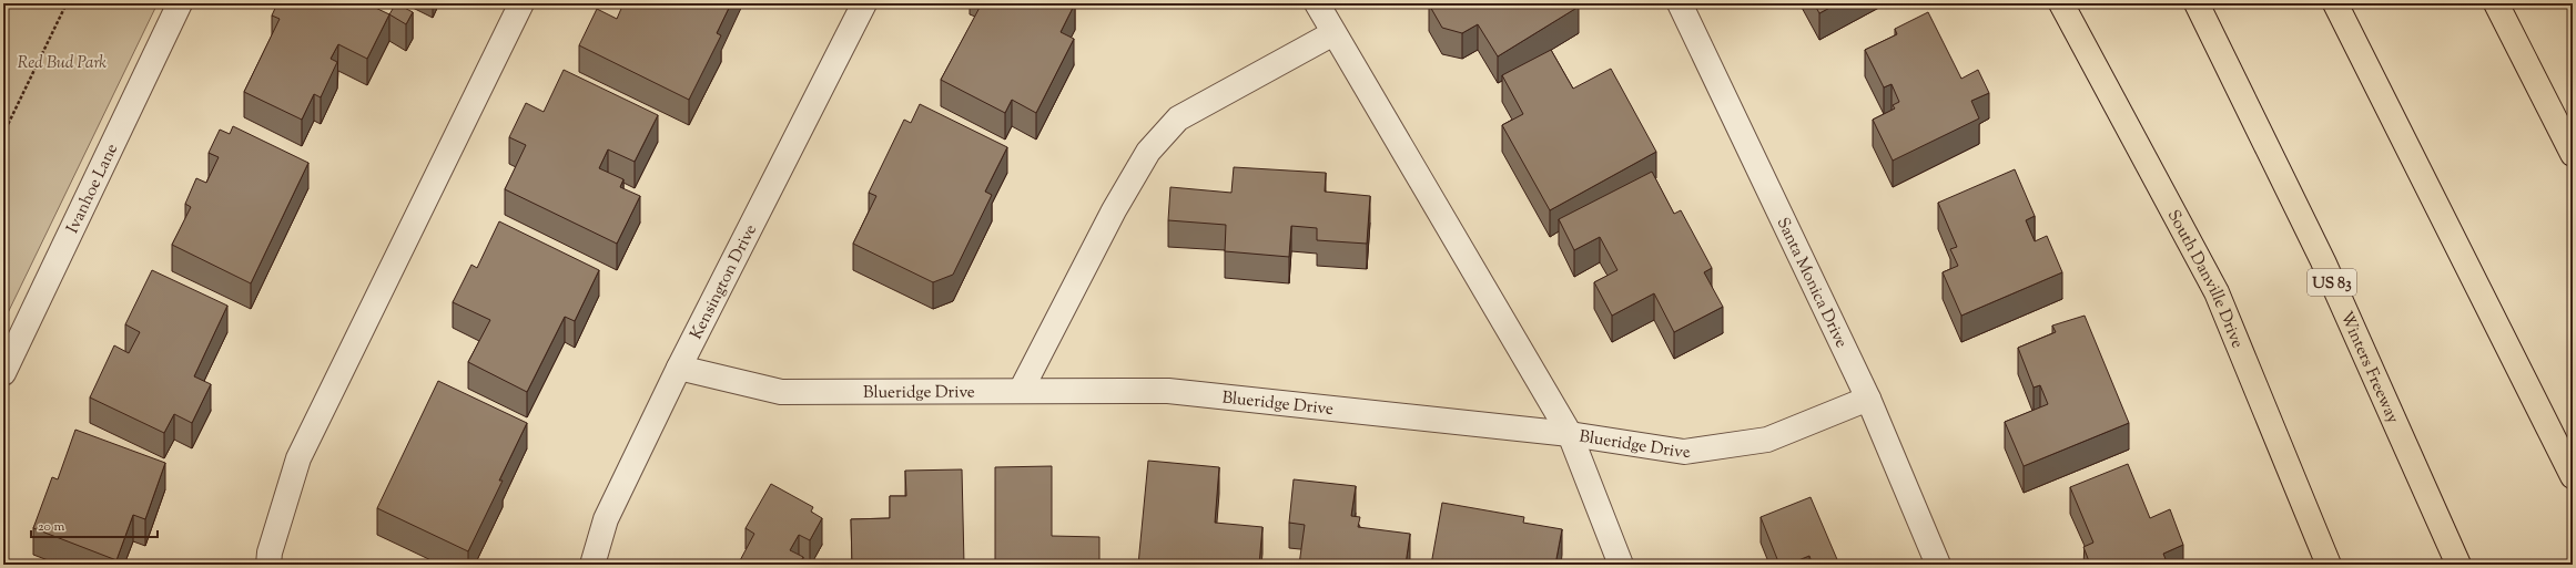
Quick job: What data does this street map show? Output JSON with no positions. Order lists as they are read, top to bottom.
{
  "streets": {
    "main road": ["South Danville Drive", "US 83", "Winters Freeway"],
    "street": [
      "Ivanhoe Lane",
      "Kensington Drive",
      "Santa Monica Drive",
      "Blueridge Drive"
    ]
  },
  "crossings": [
    ["Kensington Drive", "Blueridge Drive"],
    ["Santa Monica Drive", "Blueridge Drive"]
  ],
  "parks": ["Red Bud Park"],
  "scale_bar": "20 m"
}
